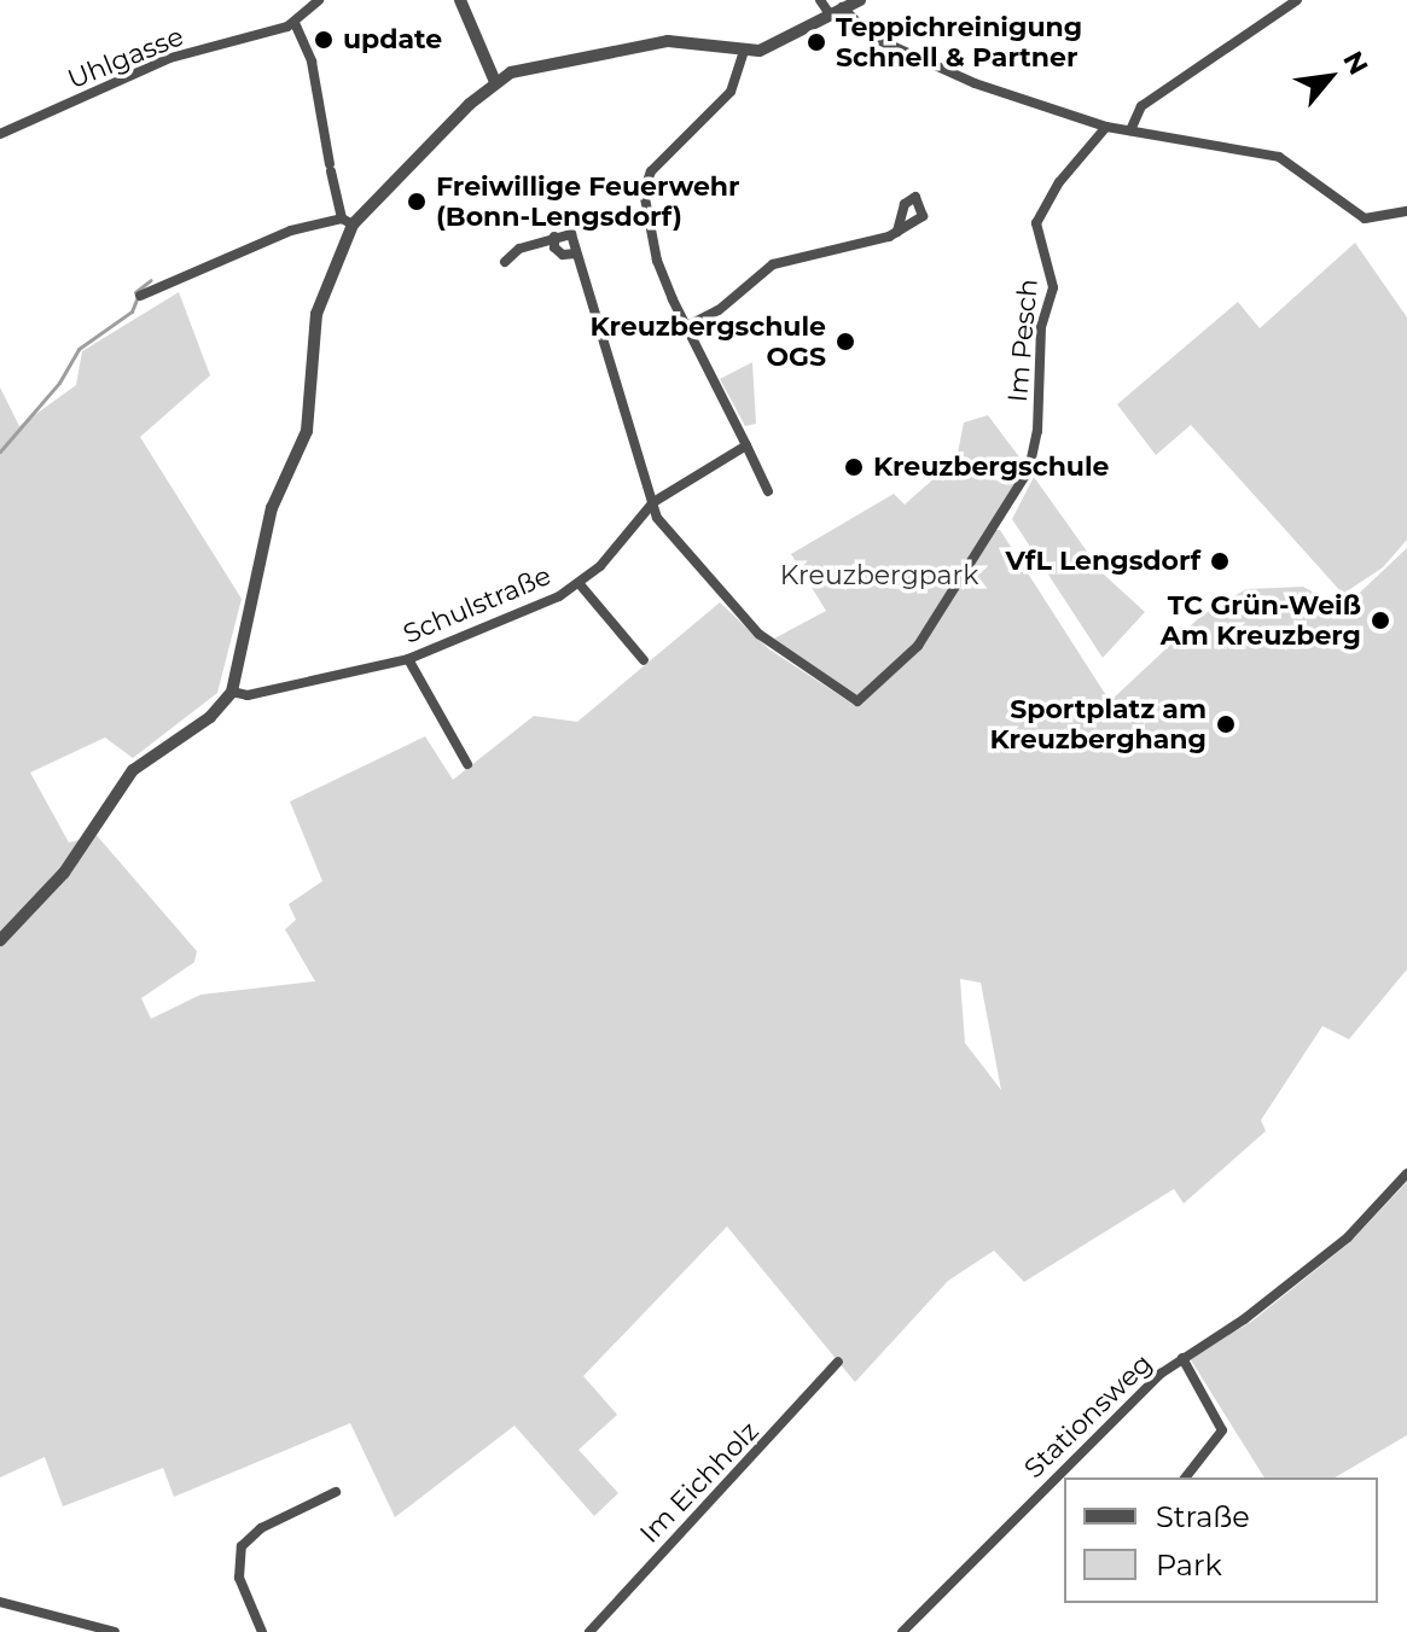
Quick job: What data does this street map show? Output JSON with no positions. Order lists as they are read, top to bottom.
{
  "streets": {
    "street": [
      "Uhlgasse",
      "Im Pesch",
      "Schulstraße",
      "Stationsweg",
      "Im Eichholz"
    ]
  },
  "crossings": [
    ["Im Pesch", "Schulstraße"]
  ],
  "parks": ["Kreuzbergpark"],
  "places": [
    "update",
    "Teppichreinigung Schnell & Partner",
    "Freiwillige Feuerwehr (Bonn-Lengsdorf)",
    "Kreuzbergschule OGS",
    "Kreuzbergschule",
    "VfL Lengsdorf",
    "TC Grün-Weiß Am Kreuzberg",
    "Sportplatz am Kreuzberghang"
  ],
  "legend": ["Straße", "Park"],
  "north": "top right"
}
